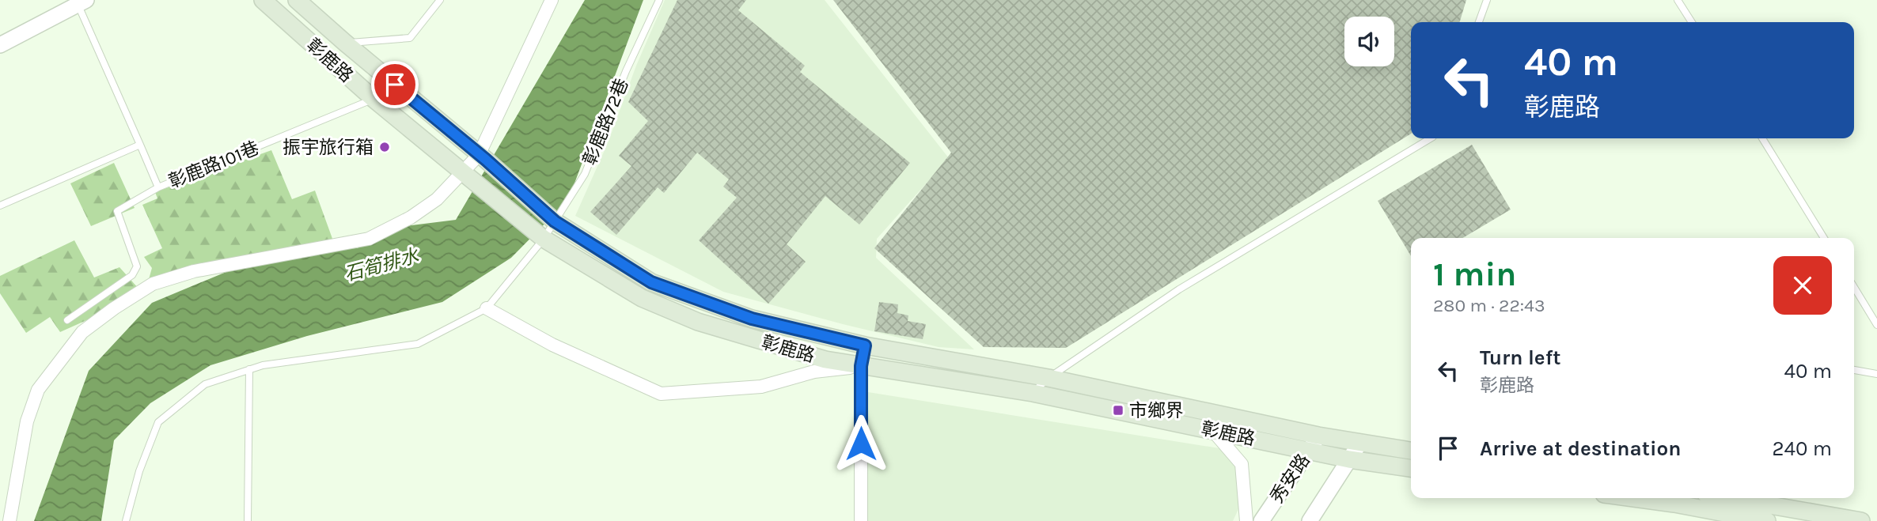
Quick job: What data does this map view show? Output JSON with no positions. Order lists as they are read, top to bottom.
{
  "streets": {
    "main road": ["彰鹿路"],
    "street": ["秀安路"],
    "lane": ["彰鹿路72巷", "彰鹿路101巷"]
  },
  "crossings": [
    ["彰鹿路", "彰鹿路72巷"],
    ["彰鹿路", "彰鹿路101巷"],
    ["彰鹿路", "秀安路"]
  ],
  "water": ["石筍排水"],
  "places": {
    "other": ["振宇旅行箱"],
    "transit": ["市鄉界"]
  },
  "page": {
    "turn": ["40 m", "彰鹿路"],
    "heading": ["1 min", "280 m · 22:43"],
    "list": [
      {
        "name": "Turn left",
        "note": "彰鹿路",
        "value": "40 m"
      },
      {
        "name": "Arrive at destination",
        "value": "240 m"
      }
    ]
  }
}
